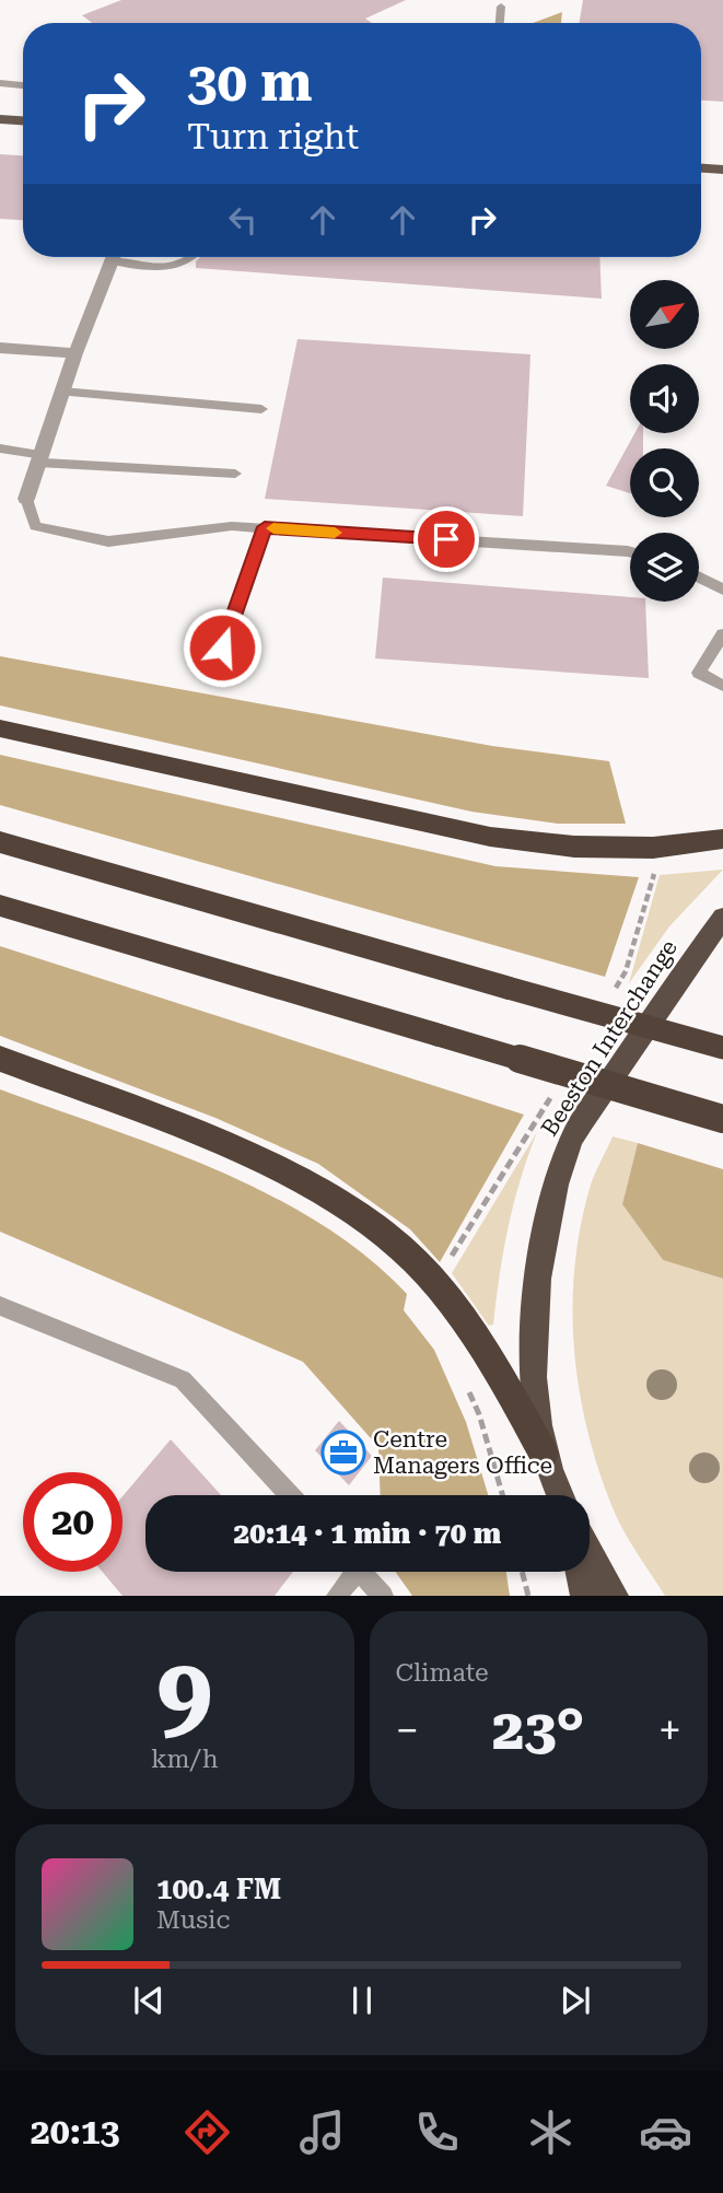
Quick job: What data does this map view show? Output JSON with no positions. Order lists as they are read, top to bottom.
{
  "streets": {
    "highway": ["Beeston Interchange"]
  },
  "places": {
    "office": ["Centre Managers Office"]
  },
  "north": "top right",
  "page": {
    "turn": ["30 m", "Turn right"],
    "limit": "20",
    "trip": "20:14 · 1 min · 70 m",
    "tile": [
      ["9", "km/h"],
      "Climate"
    ],
    "heat": ["−", "23°", "+"],
    "song": ["100.4 FM", "Music"],
    "tabs": "20:13"
  }
}
